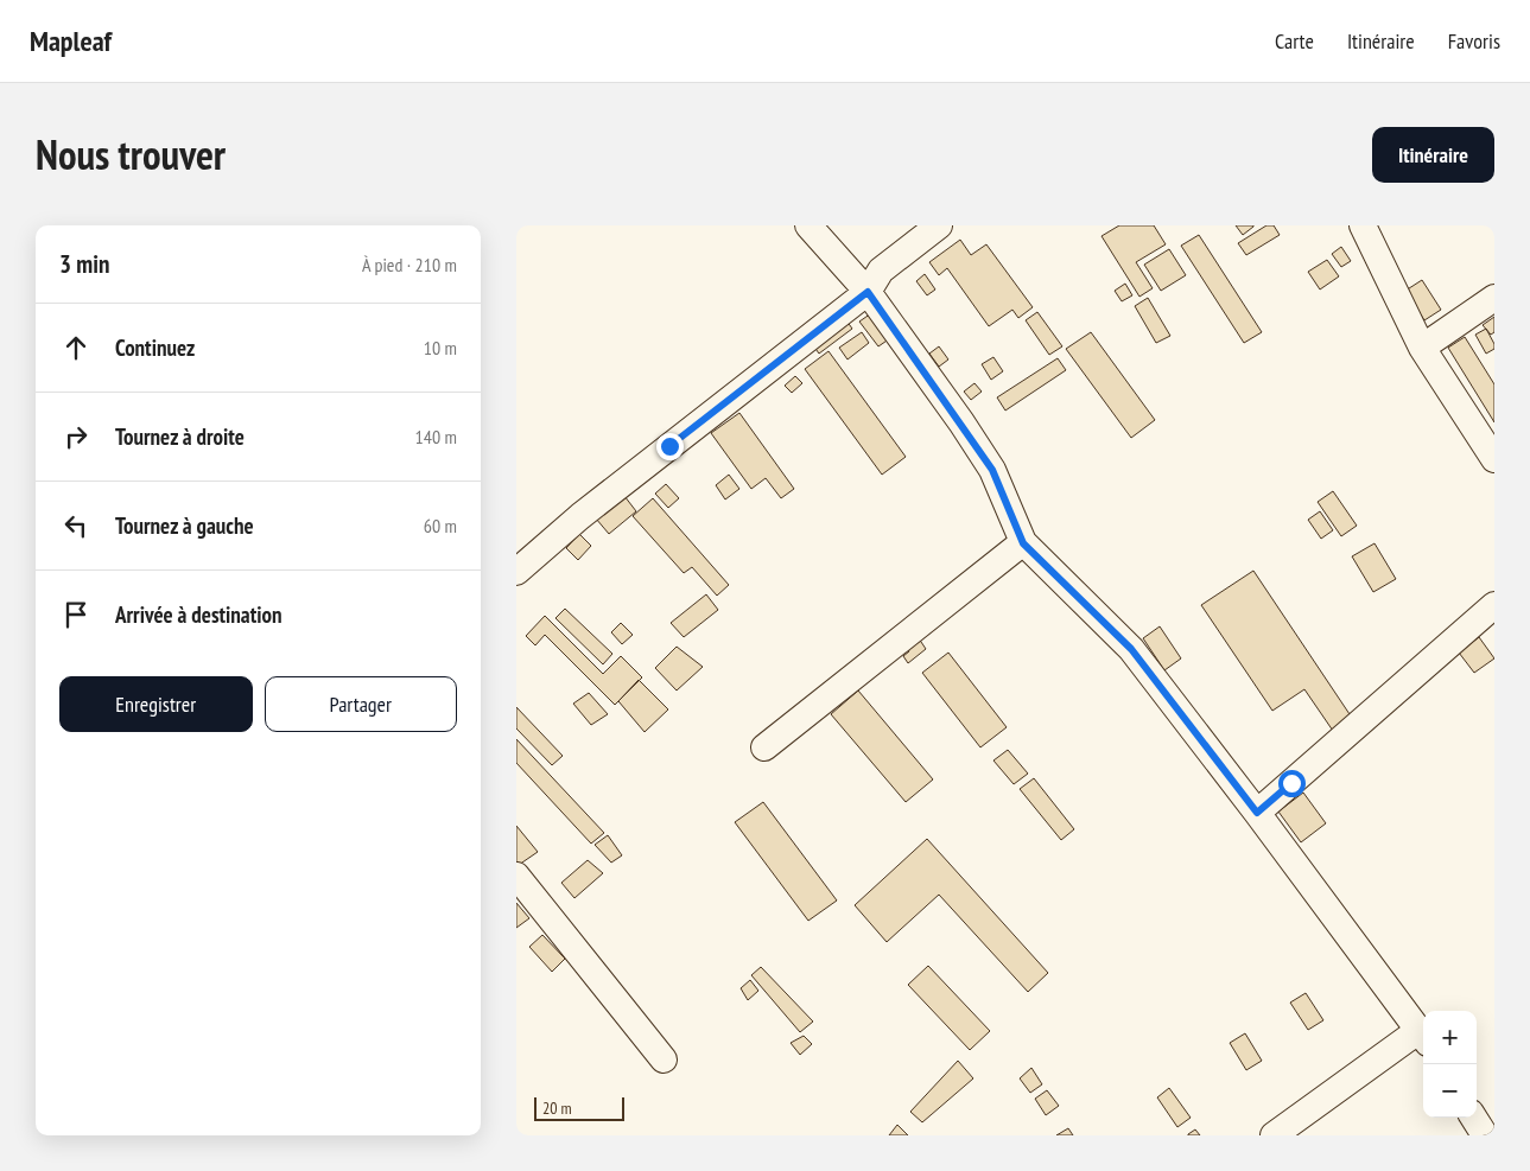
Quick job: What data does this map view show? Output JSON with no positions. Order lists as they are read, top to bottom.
{
  "scale_bar": "20 m",
  "page": {
    "header": "Mapleaf",
    "nav": ["Carte", "Itinéraire", "Favoris"],
    "title": "Nous trouver",
    "buttons": [
      "Itinéraire",
      ["Enregistrer", "Partager"]
    ],
    "heading": ["3 min", "À pied · 210 m"],
    "list": [
      ["Continuez", "10 m"],
      ["Tournez à droite", "140 m"],
      ["Tournez à gauche", "60 m"],
      "Arrivée à destination"
    ],
    "map_buttons": ["+", "−"],
    "scale": "20 m"
  }
}
